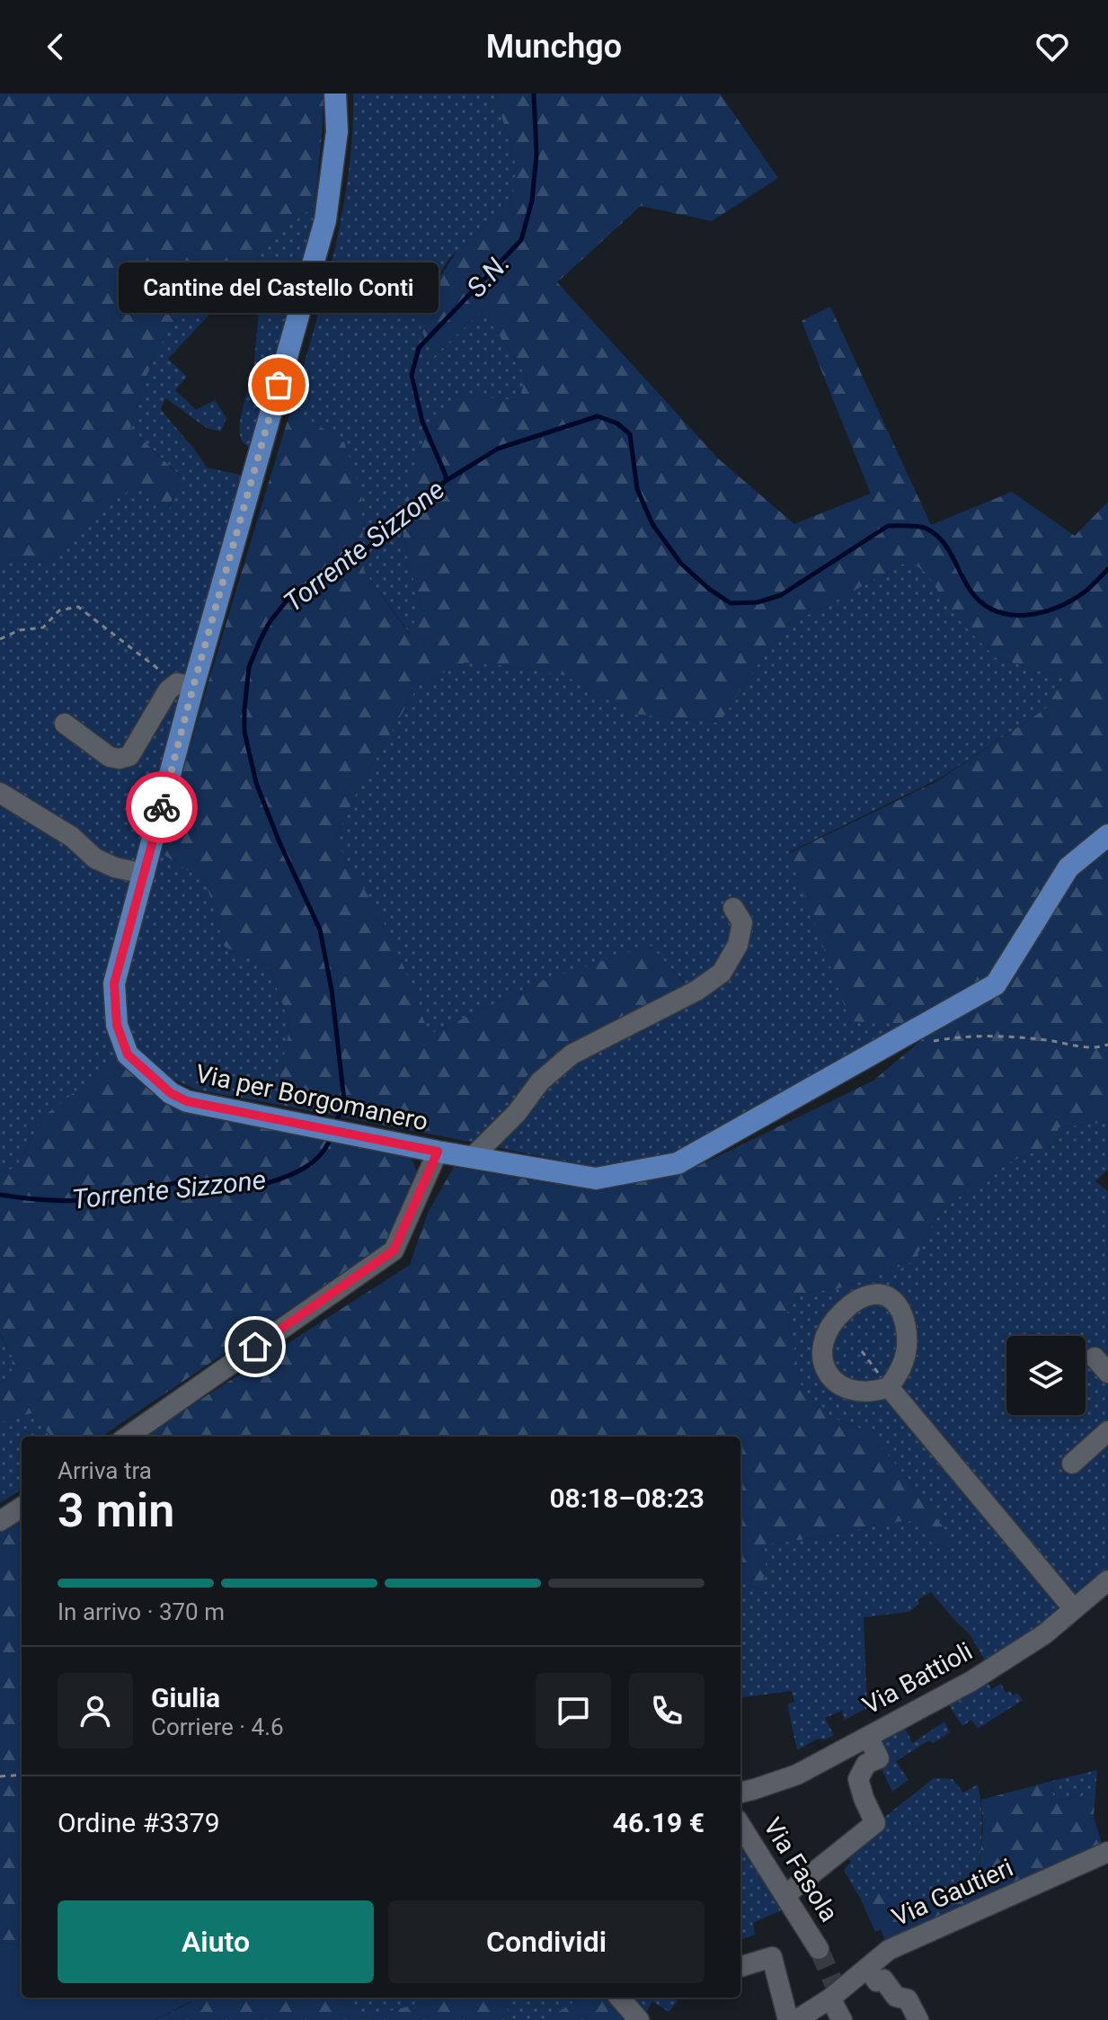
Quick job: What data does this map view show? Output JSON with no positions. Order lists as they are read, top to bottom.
{
  "streets": {
    "main road": ["Via per Borgomanero"],
    "street": ["Via Battioli", "Via Fasola", "Via Gautieri"]
  },
  "water": ["S.N.", "Torrente Sizzone"],
  "places": ["Cantine del Castello Conti"],
  "page": {
    "header": "Munchgo",
    "bubble": "Cantine del Castello Conti",
    "heading": ["3 min", "Arriva tra", "08:18–08:23"],
    "panel": [
      "Giulia",
      "Corriere · 4.6",
      "Ordine #3379",
      "46.19 €"
    ],
    "bar": "In arrivo · 370 m",
    "buttons": ["Aiuto", "Condividi"]
  }
}
